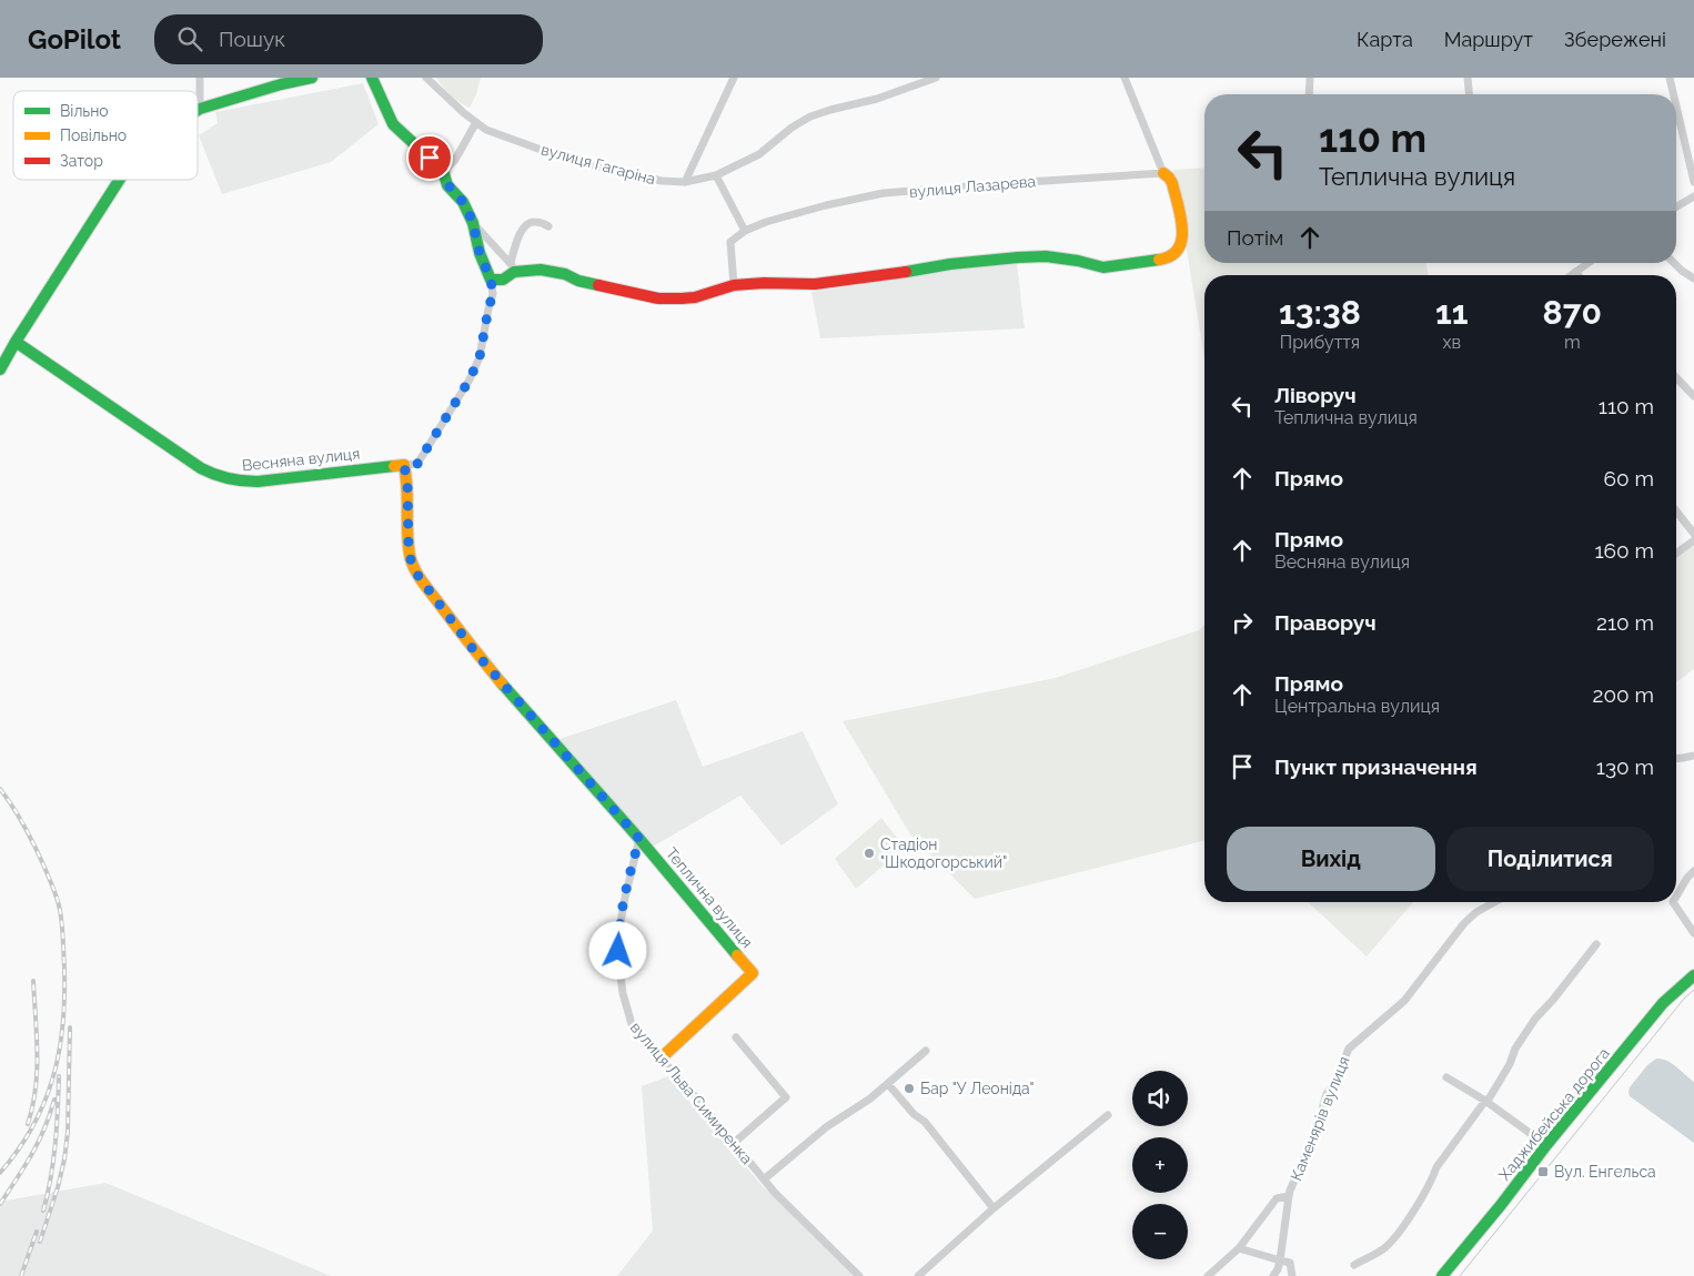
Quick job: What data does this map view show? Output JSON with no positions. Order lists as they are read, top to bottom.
{
  "streets": {
    "street": [
      "вулиця Гагаріна",
      "вулиця Лазарева",
      "Весняна вулиця",
      "Теплична вулиця",
      "вулиця Льва Симиренка",
      "Хаджибейська дорога",
      "Каменярів вулиця"
    ]
  },
  "crossings": [
    ["Весняна вулиця", "Теплична вулиця"],
    ["Теплична вулиця", "вулиця Льва Симиренка"]
  ],
  "places": {
    "other": ["Стадіон \"Шкодогорський\"", "Бар \"У Леоніда\""],
    "transit": ["Вул. Енгельса"]
  },
  "legend": ["Вільно", "Повільно", "Затор"],
  "page": {
    "header": "GoPilot",
    "search": "Пошук",
    "nav": ["Карта", "Маршрут", "Збережені"],
    "turn": ["110 m", "Теплична вулиця"],
    "then": "Потім",
    "eta": [
      "13:38",
      "Прибуття",
      "11",
      "хв",
      "870",
      "m"
    ],
    "list": [
      {
        "name": "Ліворуч",
        "note": "Теплична вулиця",
        "value": "110 m"
      },
      {
        "name": "Прямо",
        "value": "60 m"
      },
      {
        "name": "Прямо",
        "note": "Весняна вулиця",
        "value": "160 m"
      },
      {
        "name": "Праворуч",
        "value": "210 m"
      },
      {
        "name": "Прямо",
        "note": "Центральна вулиця",
        "value": "200 m"
      },
      {
        "name": "Пункт призначення",
        "value": "130 m"
      }
    ],
    "buttons": ["Вихід", "Поділитися"],
    "map_buttons": ["+", "−"]
  }
}
